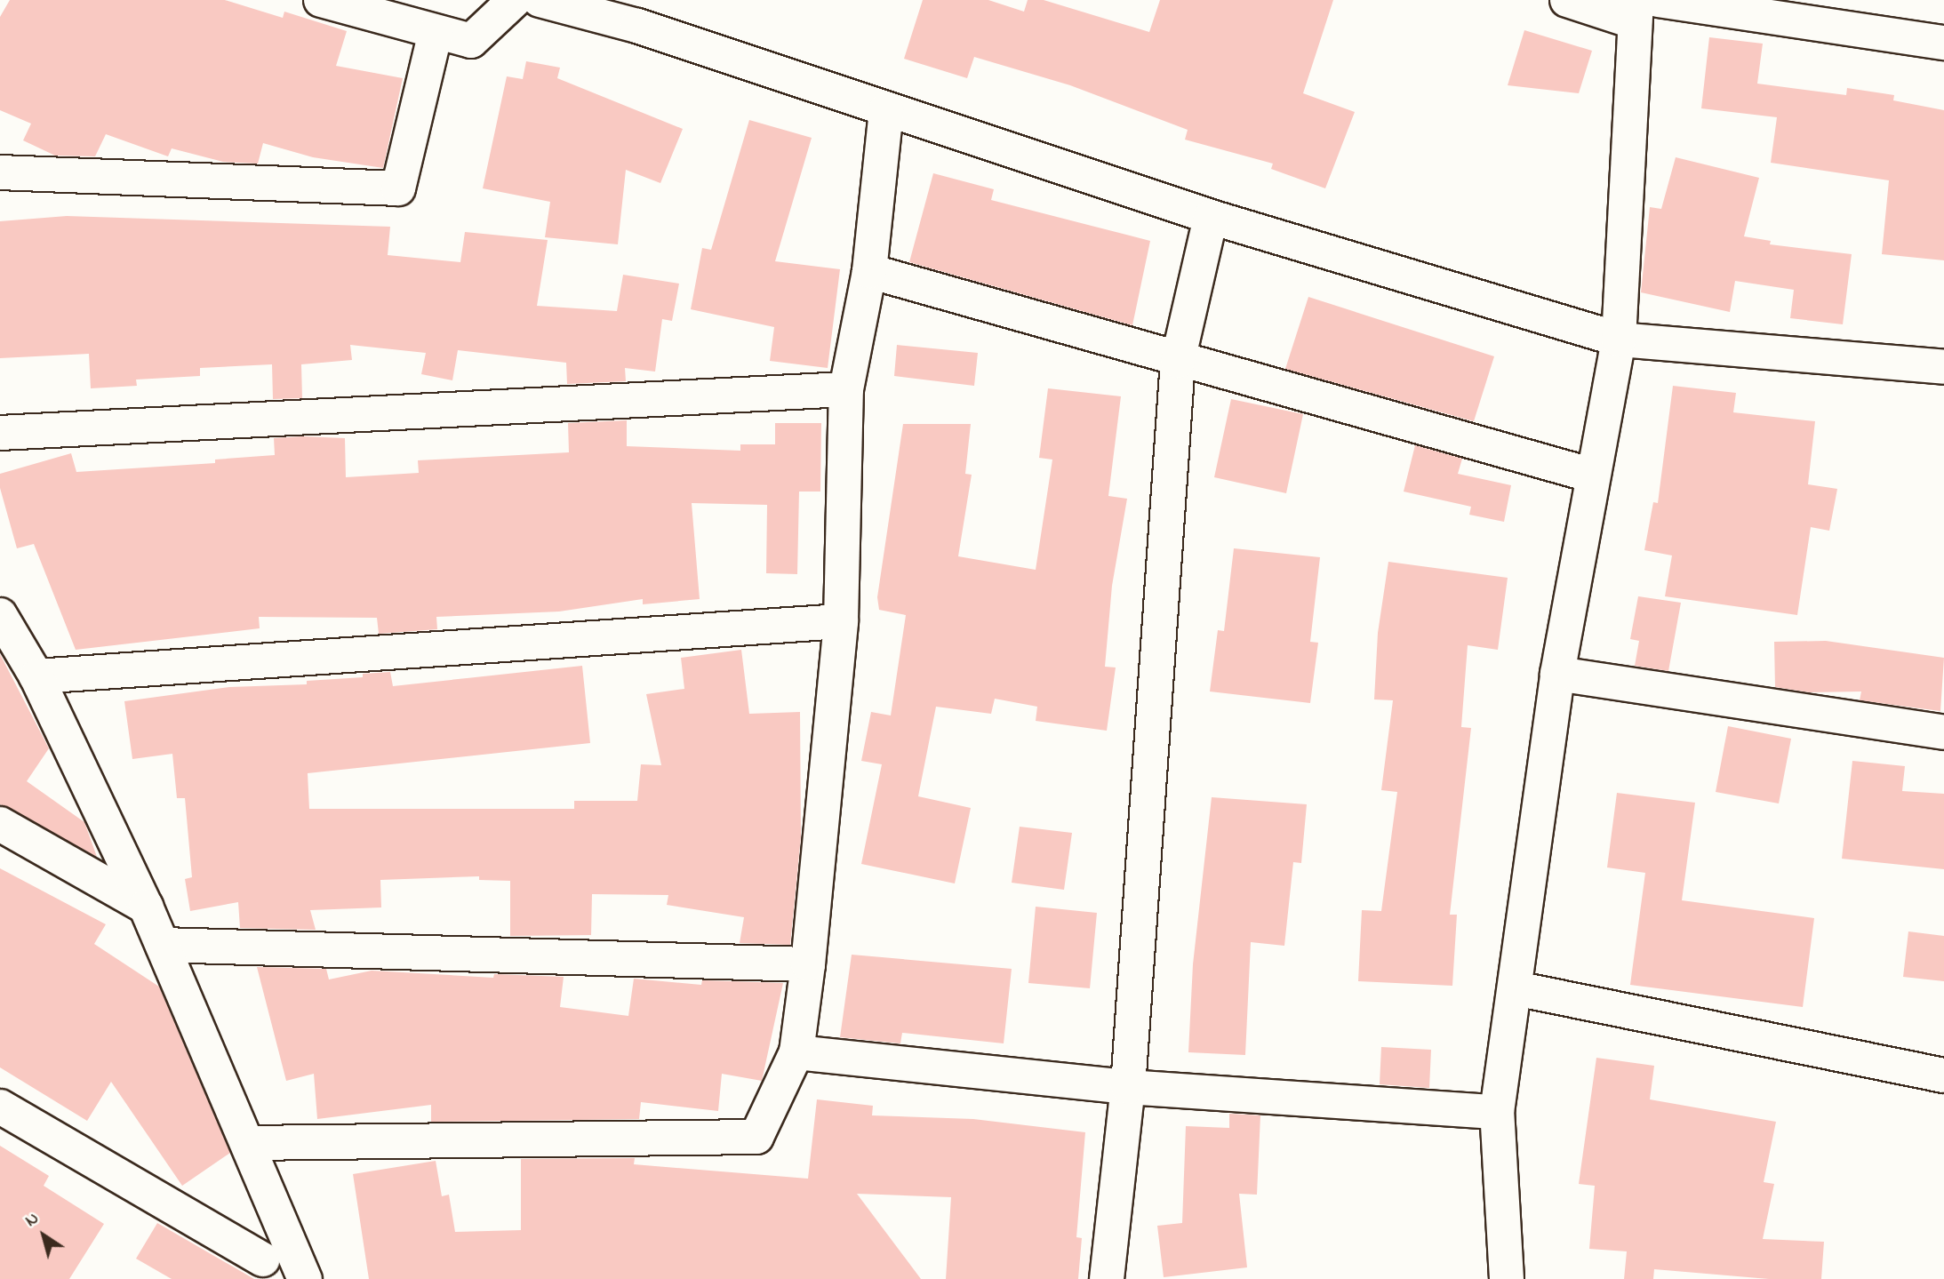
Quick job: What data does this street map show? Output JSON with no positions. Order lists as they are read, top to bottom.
{
  "north": "top left"
}
